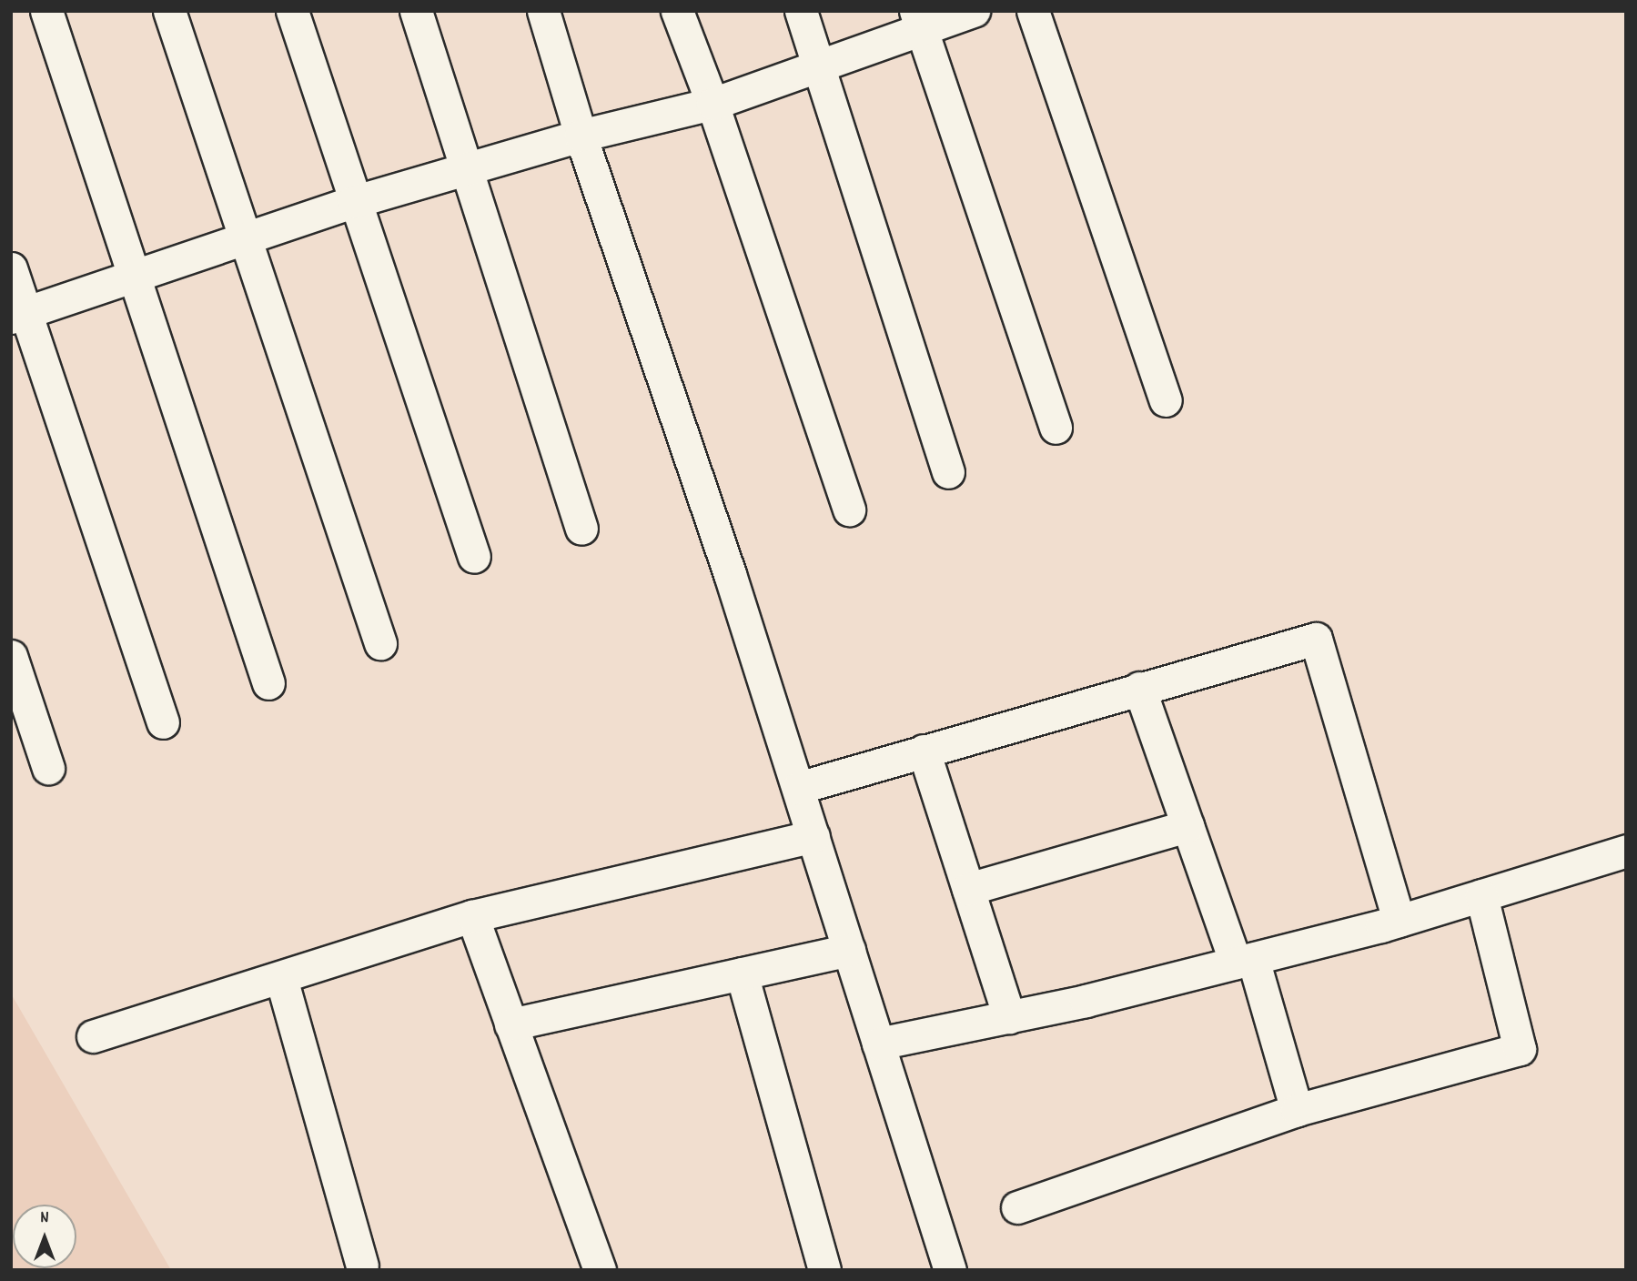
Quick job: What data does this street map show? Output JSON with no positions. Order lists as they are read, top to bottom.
{
  "north": "top"
}
